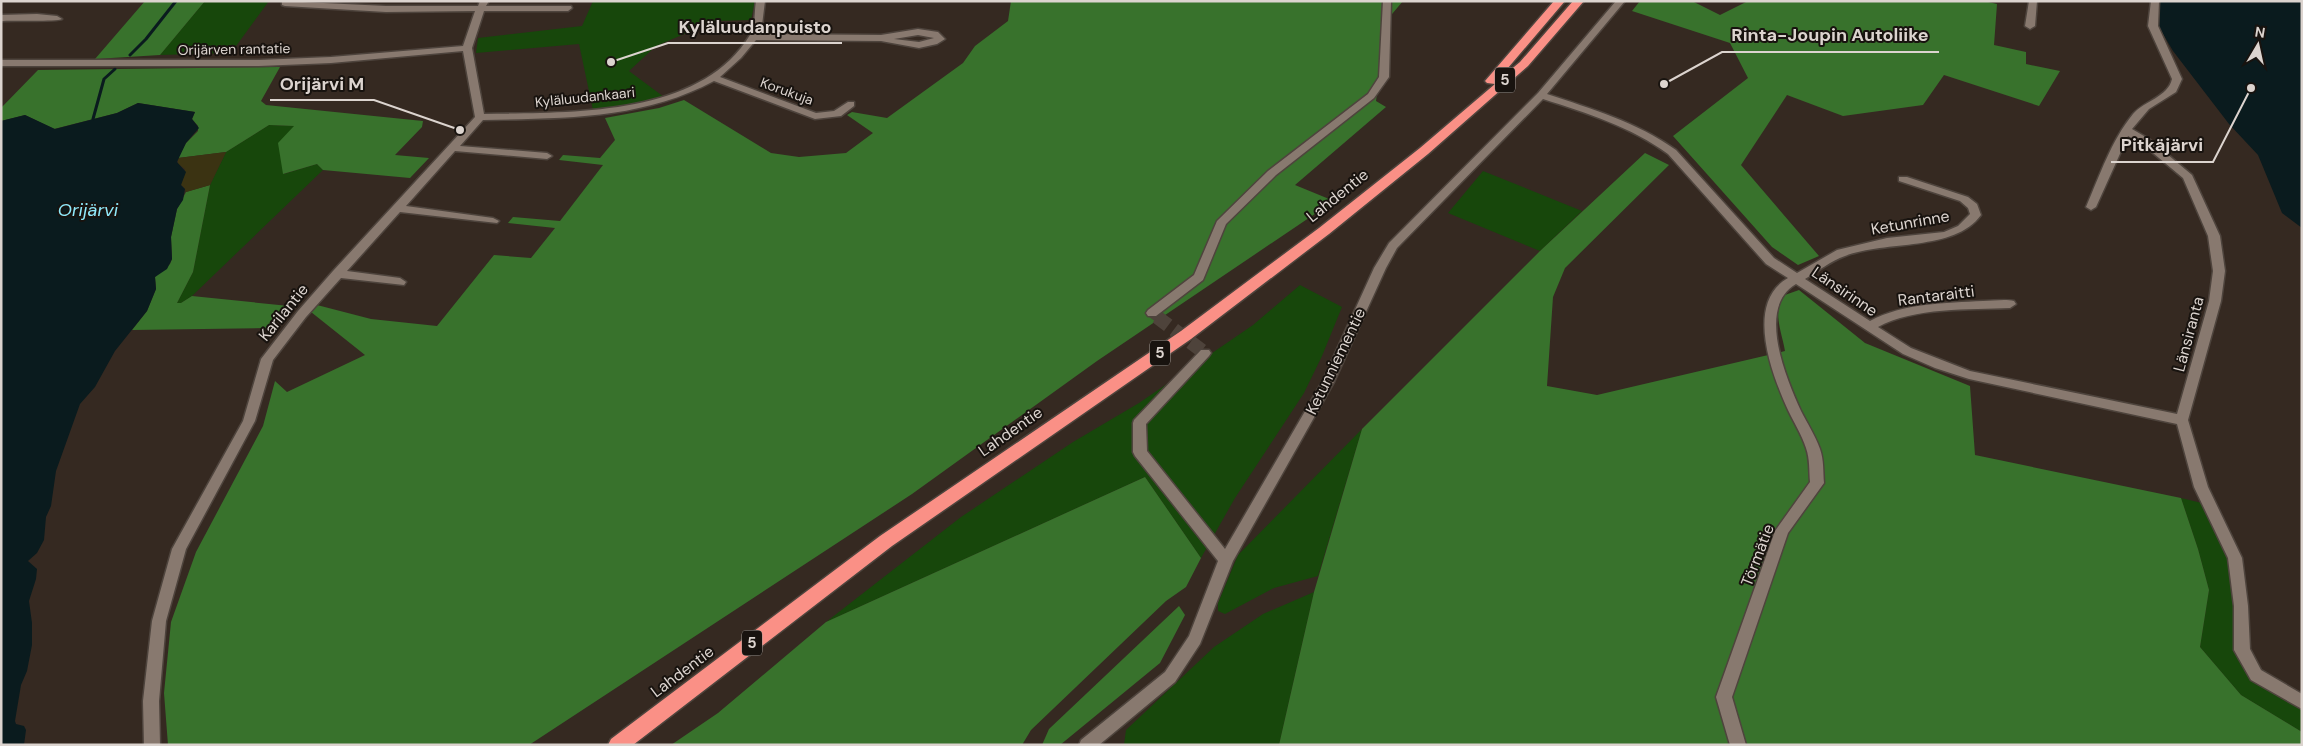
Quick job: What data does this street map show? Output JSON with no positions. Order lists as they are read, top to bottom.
{
  "streets": {
    "highway": ["5", "Lahdentie"],
    "street": [
      "Orijärven rantatie",
      "Korukuja",
      "Kyläluudankaari",
      "Ketunrinne",
      "Länsirinne",
      "Rantaraitti",
      "Karilantie",
      "Länsiranta",
      "Ketunniementie",
      "Törmätie"
    ]
  },
  "crossings": [
    ["Korukuja", "Kyläluudankaari"],
    ["Kyläluudankaari", "Karilantie"],
    ["Ketunrinne", "Länsirinne"],
    ["Ketunrinne", "Törmätie"],
    ["Länsirinne", "Rantaraitti"],
    ["Länsirinne", "Länsiranta"],
    ["Länsirinne", "Ketunniementie"],
    ["Länsirinne", "Törmätie"]
  ],
  "water": ["Orijärvi"],
  "places": [
    "Kyläluudanpuisto",
    "Rinta-Joupin Autoliike",
    "Pitkäjärvi",
    "Orijärvi M"
  ],
  "north": "top"
}
